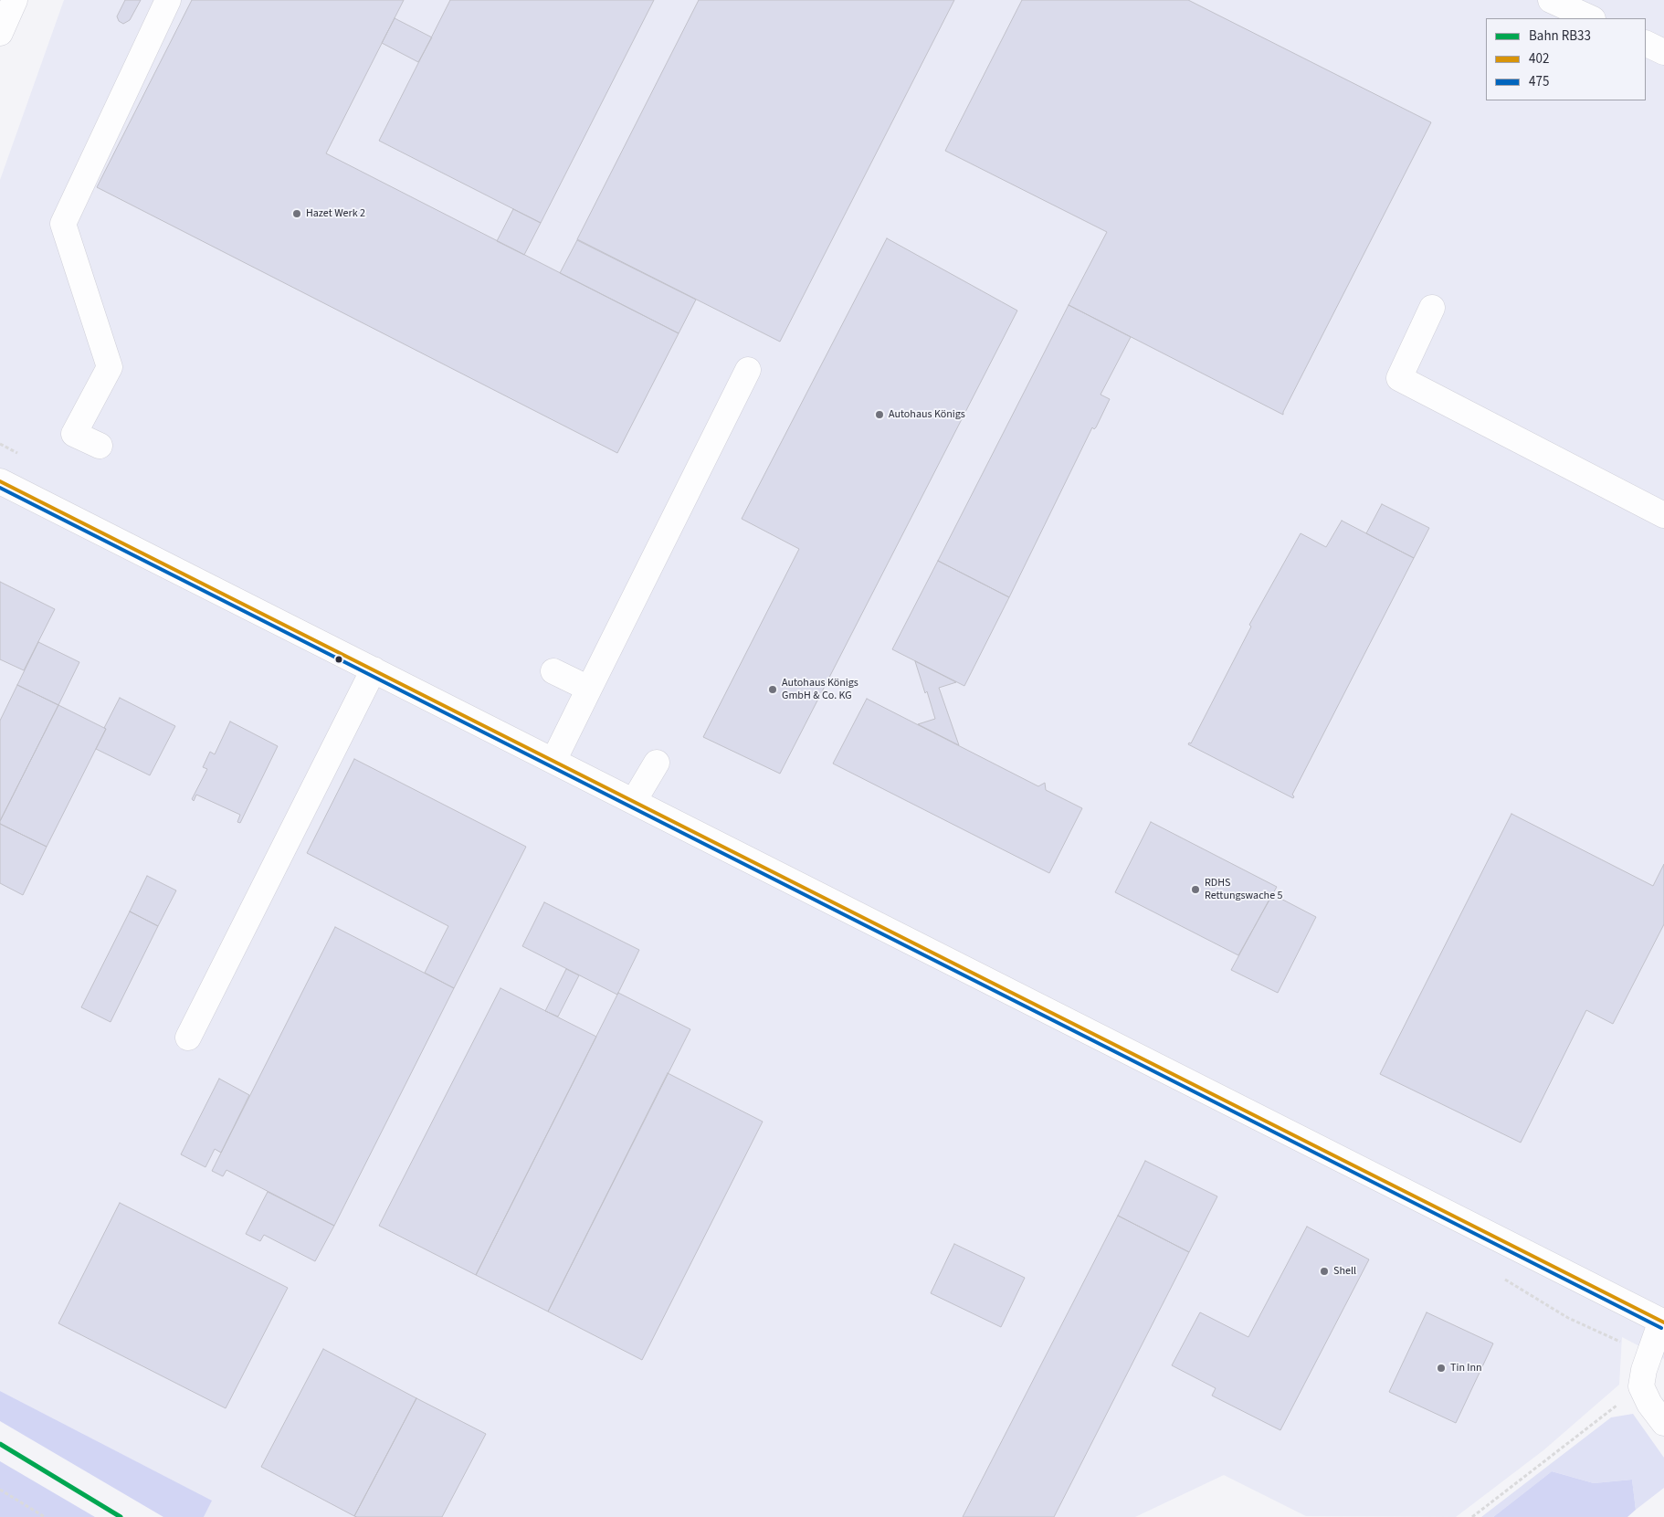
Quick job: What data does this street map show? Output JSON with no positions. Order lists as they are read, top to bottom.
{
  "places": [
    "Hazet Werk 2",
    "Autohaus Königs",
    "Autohaus Königs GmbH & Co. KG",
    "RDHS Rettungswache 5",
    "Shell",
    "Tin Inn"
  ],
  "lines": ["transit line 402", "transit line 475", "rail line RB33"],
  "legend": ["Bahn RB33", "402", "475"]
}
